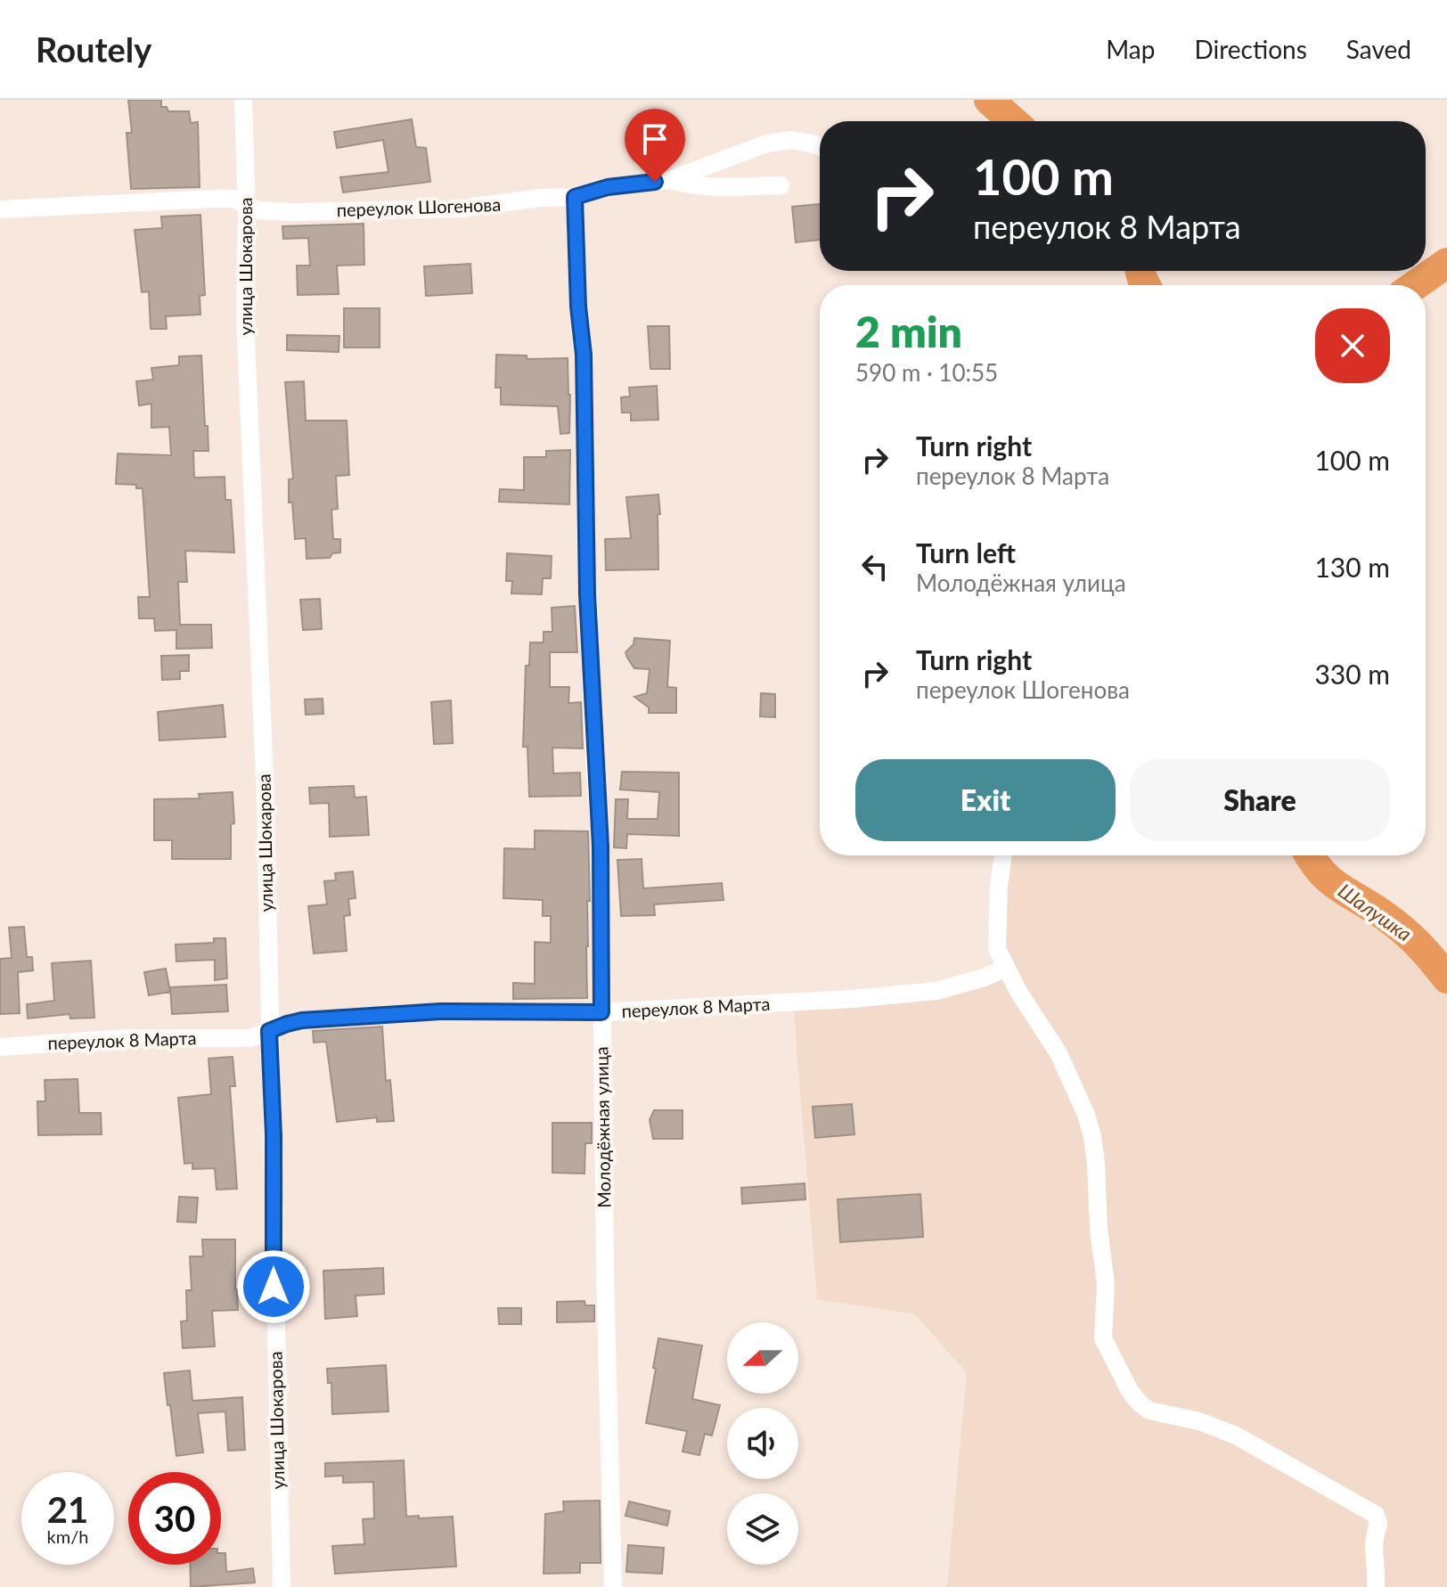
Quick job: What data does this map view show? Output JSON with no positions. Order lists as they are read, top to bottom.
{
  "streets": {
    "street": [
      "переулок Шогенова",
      "улица Шокарова",
      "переулок 8 Марта",
      "Молодёжная улица"
    ]
  },
  "crossings": [
    ["переулок Шогенова", "улица Шокарова"],
    ["переулок Шогенова", "Молодёжная улица"],
    ["улица Шокарова", "переулок 8 Марта"],
    ["переулок 8 Марта", "Молодёжная улица"]
  ],
  "water": ["Шалушка"],
  "north": "left",
  "page": {
    "header": "Routely",
    "nav": ["Map", "Directions", "Saved"],
    "turn": ["100 m", "переулок 8 Марта"],
    "heading": ["2 min", "590 m · 10:55"],
    "list": [
      {
        "name": "Turn right",
        "note": "переулок 8 Марта",
        "value": "100 m"
      },
      {
        "name": "Turn left",
        "note": "Молодёжная улица",
        "value": "130 m"
      },
      {
        "name": "Turn right",
        "note": "переулок Шогенова",
        "value": "330 m"
      }
    ],
    "buttons": ["Exit", "Share"],
    "speed": "21 km/h",
    "limit": "30"
  }
}
